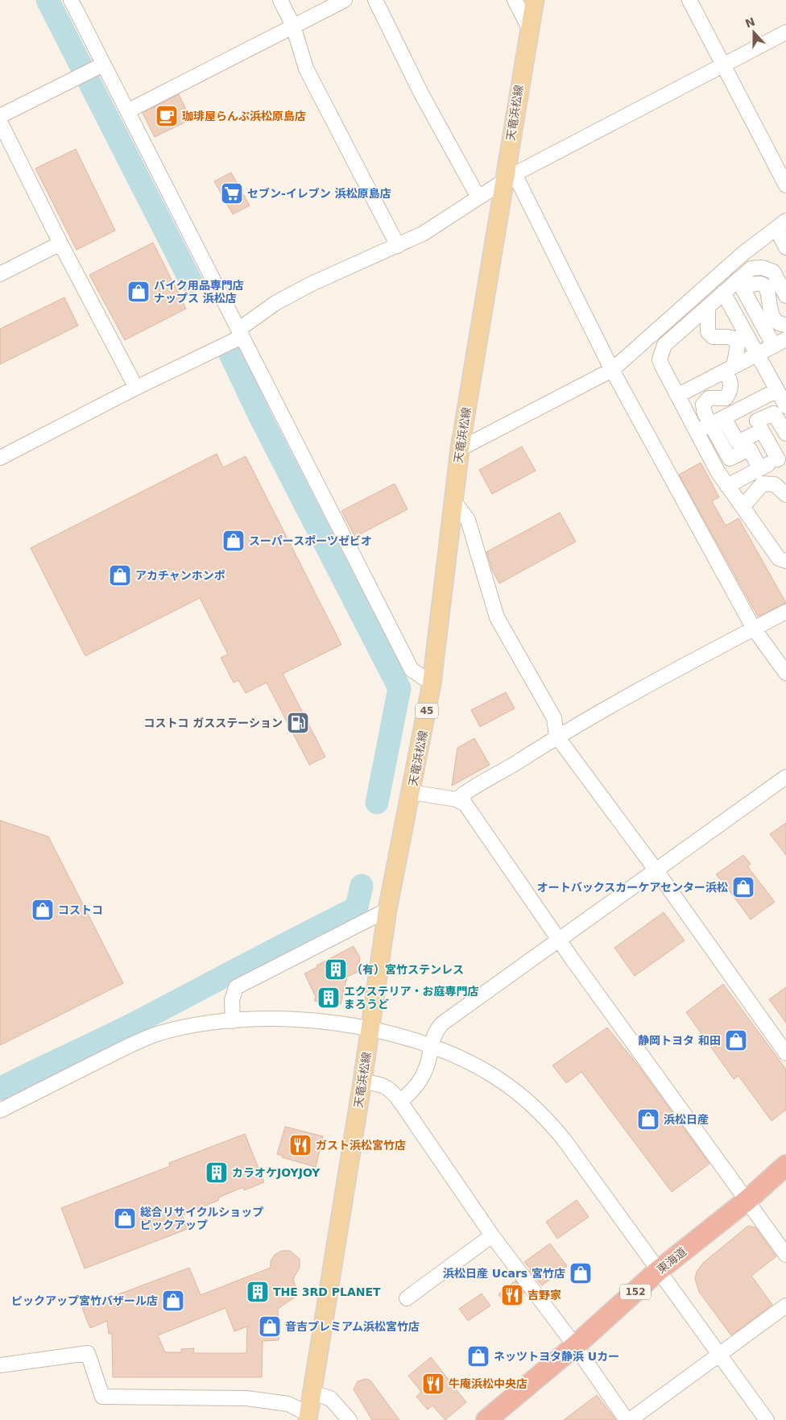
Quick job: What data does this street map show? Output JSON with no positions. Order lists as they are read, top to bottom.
{
  "streets": {
    "highway": ["東海道", "152"],
    "main road": ["天竜浜松線", "45"]
  },
  "places": {
    "cafe": ["珈琲屋らんぷ浜松原島店"],
    "supermarket": ["セブン‐イレブン 浜松原島店"],
    "shop": [
      "バイク用品専門店 ナップス 浜松店",
      "スーパースポーツゼビオ",
      "アカチャンホンポ",
      "オートバックスカーケアセンター浜松",
      "コストコ",
      "静岡トヨタ 和田",
      "浜松日産",
      "総合リサイクルショップ ピックアップ",
      "浜松日産 Ucars 宮竹店",
      "ピックアップ宮竹バザール店",
      "音吉プレミアム浜松宮竹店",
      "ネッツトヨタ静浜 Uカー"
    ],
    "fuel station": ["コストコ ガスステーション"],
    "building": [
      "（有）宮竹ステンレス",
      "エクステリア・お庭専門店 まろうど",
      "カラオケJOYJOY",
      "THE 3RD PLANET"
    ],
    "restaurant": ["ガスト浜松宮竹店", "吉野家", "牛庵浜松中央店"]
  },
  "north": "top"
}
